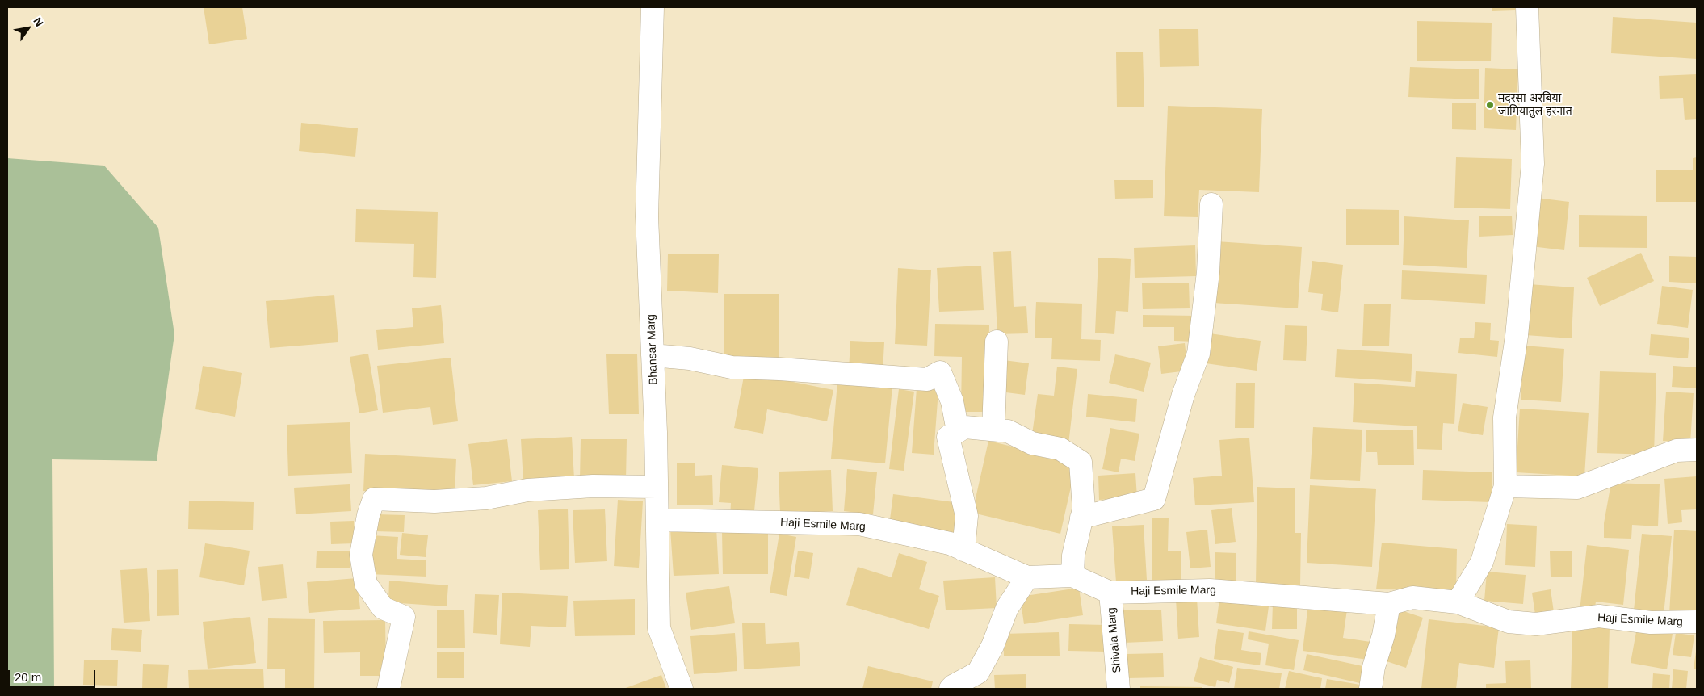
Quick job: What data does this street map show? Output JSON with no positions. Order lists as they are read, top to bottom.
{
  "streets": {
    "street": ["Bhansar Marg", "Haji Esmile Marg", "Shivala Marg"]
  },
  "crossings": [
    ["Bhansar Marg", "Haji Esmile Marg"],
    ["Haji Esmile Marg", "Shivala Marg"]
  ],
  "places": ["मदरसा अरबिया जामियातुल हरनात"],
  "scale_bar": "20 m",
  "north": "top right"
}
